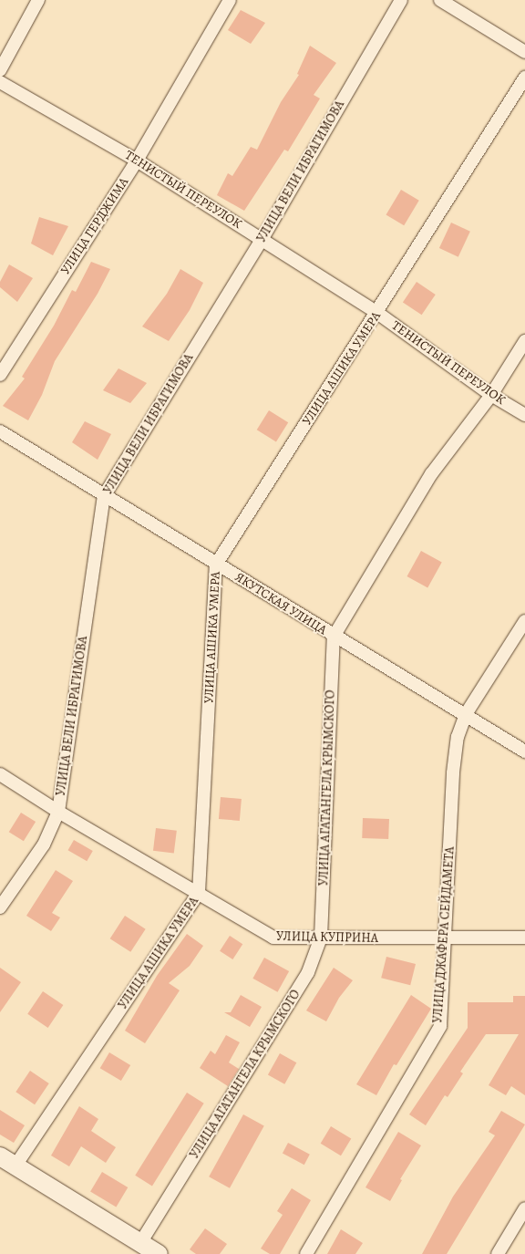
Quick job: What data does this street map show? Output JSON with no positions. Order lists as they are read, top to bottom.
{
  "streets": {
    "street": [
      "УЛИЦА ВЕЛИ ИБРАГИМОВА",
      "ТЕНИСТЫЙ ПЕРЕУЛОК",
      "УЛИЦА ГЕРДЖИМА",
      "УЛИЦА АШИКА УМЕРА",
      "ЯКУТСКАЯ УЛИЦА",
      "УЛИЦА АГАТАНГЕЛА КРЫМСКОГО",
      "УЛИЦА ДЖАФЕРА СЕЙДАМЕТА",
      "УЛИЦА КУПРИНА"
    ]
  },
  "crossings": [
    ["УЛИЦА ВЕЛИ ИБРАГИМОВА", "ТЕНИСТЫЙ ПЕРЕУЛОК"],
    ["УЛИЦА ВЕЛИ ИБРАГИМОВА", "ЯКУТСКАЯ УЛИЦА"],
    ["УЛИЦА ВЕЛИ ИБРАГИМОВА", "УЛИЦА КУПРИНА"],
    ["ТЕНИСТЫЙ ПЕРЕУЛОК", "УЛИЦА ГЕРДЖИМА"],
    ["ТЕНИСТЫЙ ПЕРЕУЛОК", "УЛИЦА АШИКА УМЕРА"],
    ["ТЕНИСТЫЙ ПЕРЕУЛОК", "УЛИЦА АГАТАНГЕЛА КРЫМСКОГО"],
    ["УЛИЦА АШИКА УМЕРА", "ЯКУТСКАЯ УЛИЦА"],
    ["УЛИЦА АШИКА УМЕРА", "УЛИЦА КУПРИНА"],
    ["ЯКУТСКАЯ УЛИЦА", "УЛИЦА АГАТАНГЕЛА КРЫМСКОГО"],
    ["ЯКУТСКАЯ УЛИЦА", "УЛИЦА ДЖАФЕРА СЕЙДАМЕТА"],
    ["УЛИЦА АГАТАНГЕЛА КРЫМСКОГО", "УЛИЦА КУПРИНА"],
    ["УЛИЦА ДЖАФЕРА СЕЙДАМЕТА", "УЛИЦА КУПРИНА"]
  ]
}
